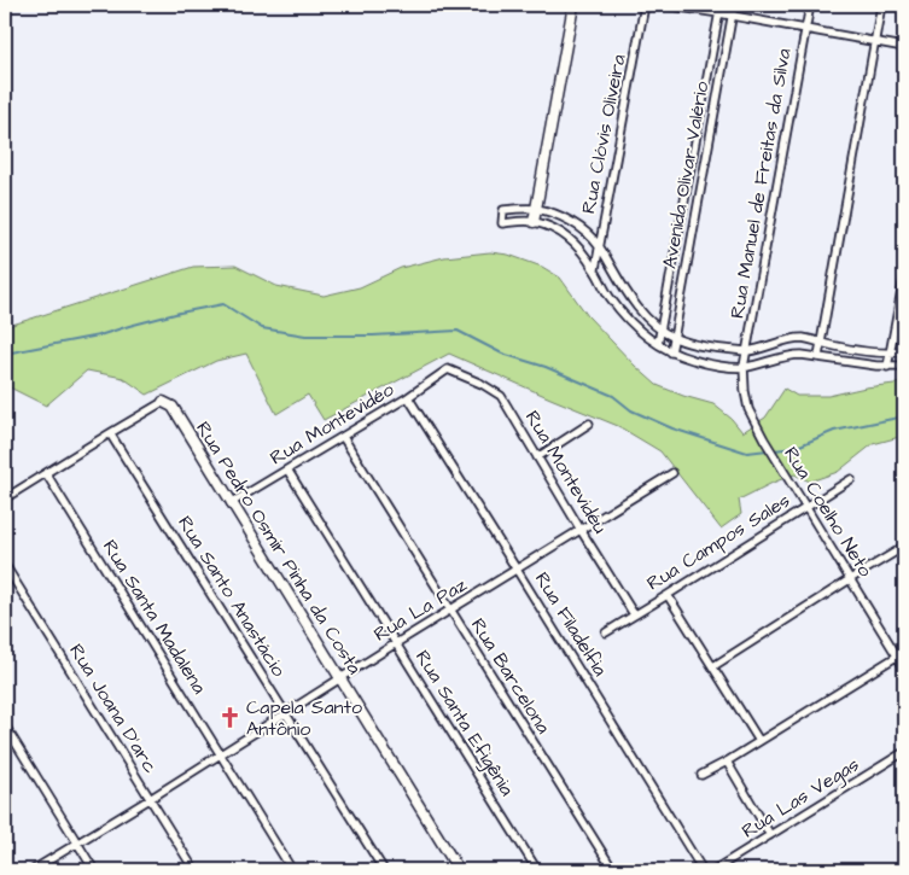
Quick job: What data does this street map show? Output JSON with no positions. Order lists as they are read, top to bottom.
{
  "streets": {
    "street": [
      "Rua Clóvis Oliveira",
      "Avenida Olivar Valério",
      "Rua Manuel de Freitas da Silva",
      "Rua Montevidéo",
      "Rua Montevidéu",
      "Rua Coelho Neto",
      "Rua Campos Sales",
      "Rua Pedro Osmir Pinha da Costa",
      "Rua Santo Anastácio",
      "Rua La Paz",
      "Rua Santa Madalena",
      "Rua Filadelfia",
      "Rua Barcelona",
      "Rua Joana D'arc",
      "Rua Santa Efigênia",
      "Rua Las Vegas"
    ]
  },
  "crossings": [
    ["Rua Manuel de Freitas da Silva", "Rua Coelho Neto"],
    ["Rua Montevidéo", "Rua Montevidéu"],
    ["Rua Montevidéo", "Rua Pedro Osmir Pinha da Costa"],
    ["Rua Montevidéo", "Rua Filadelfia"],
    ["Rua Montevidéo", "Rua Barcelona"],
    ["Rua Montevidéo", "Rua Santa Efigênia"],
    ["Rua Montevidéu", "Rua Campos Sales"],
    ["Rua Montevidéu", "Rua La Paz"],
    ["Rua Coelho Neto", "Rua Campos Sales"],
    ["Rua Pedro Osmir Pinha da Costa", "Rua La Paz"],
    ["Rua Santo Anastácio", "Rua La Paz"],
    ["Rua La Paz", "Rua Santa Madalena"],
    ["Rua La Paz", "Rua Filadelfia"],
    ["Rua La Paz", "Rua Barcelona"],
    ["Rua La Paz", "Rua Joana D'arc"],
    ["Rua La Paz", "Rua Santa Efigênia"]
  ],
  "places": {
    "church": ["Capela Santo Antônio"]
  }
}
